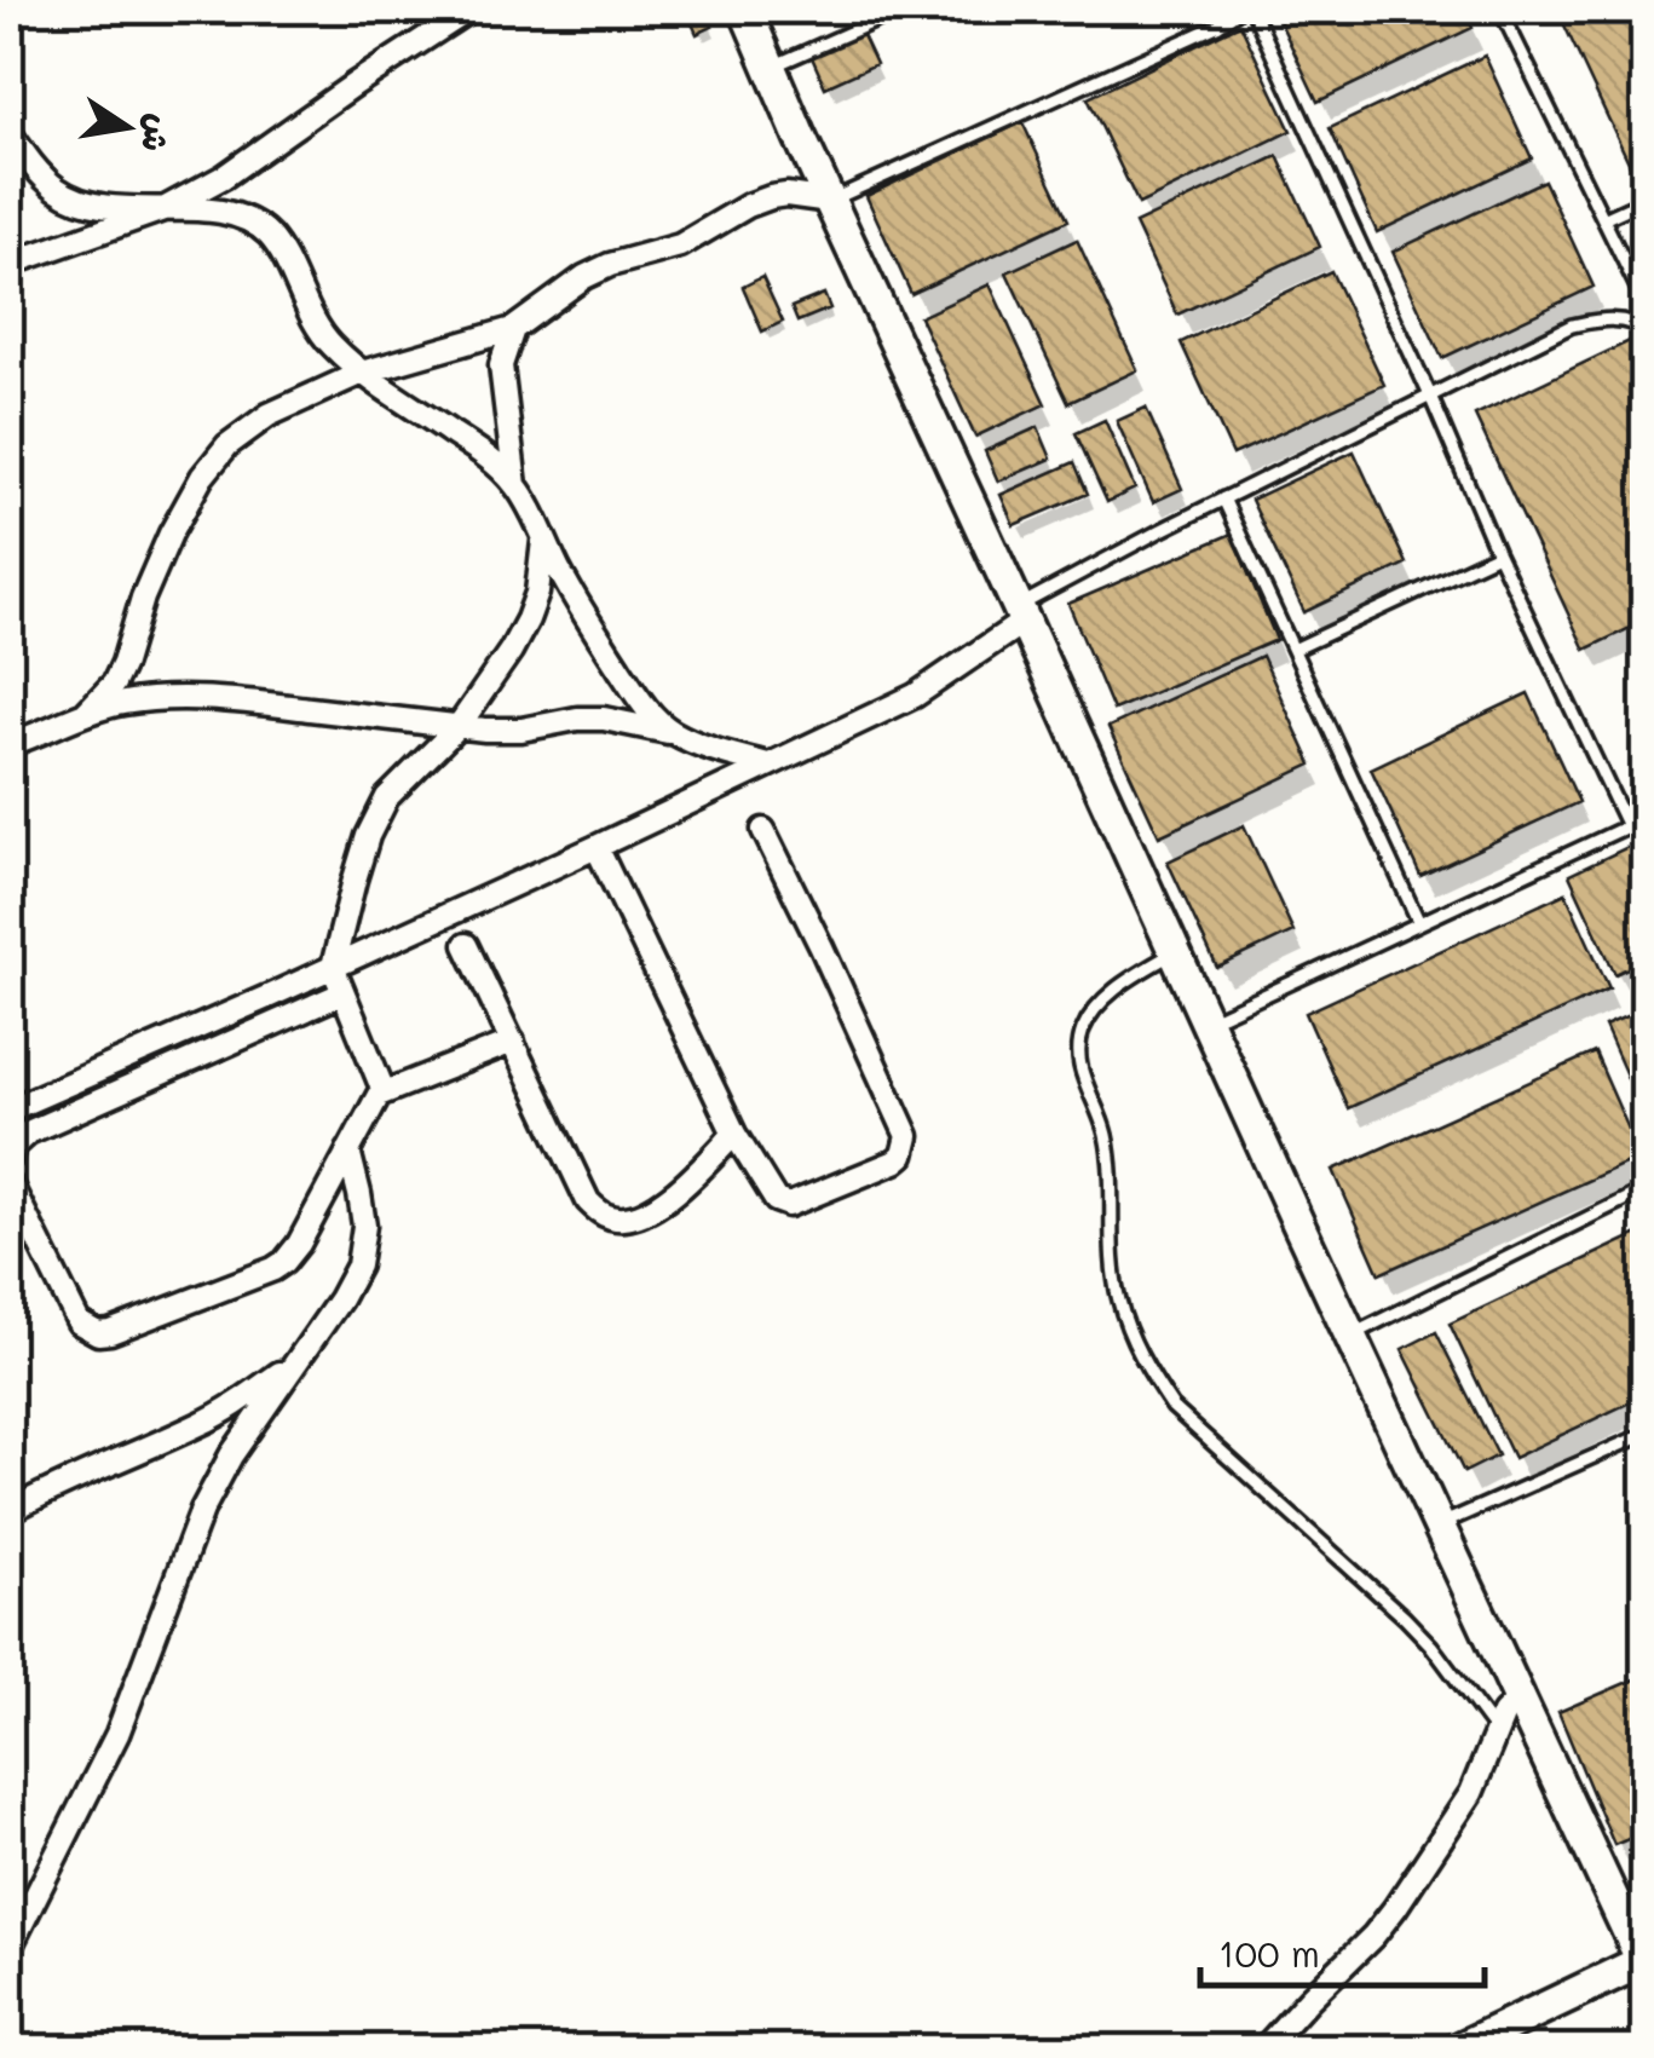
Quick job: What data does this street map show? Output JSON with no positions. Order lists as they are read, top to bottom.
{
  "scale_bar": "100 m",
  "north": "right"
}
